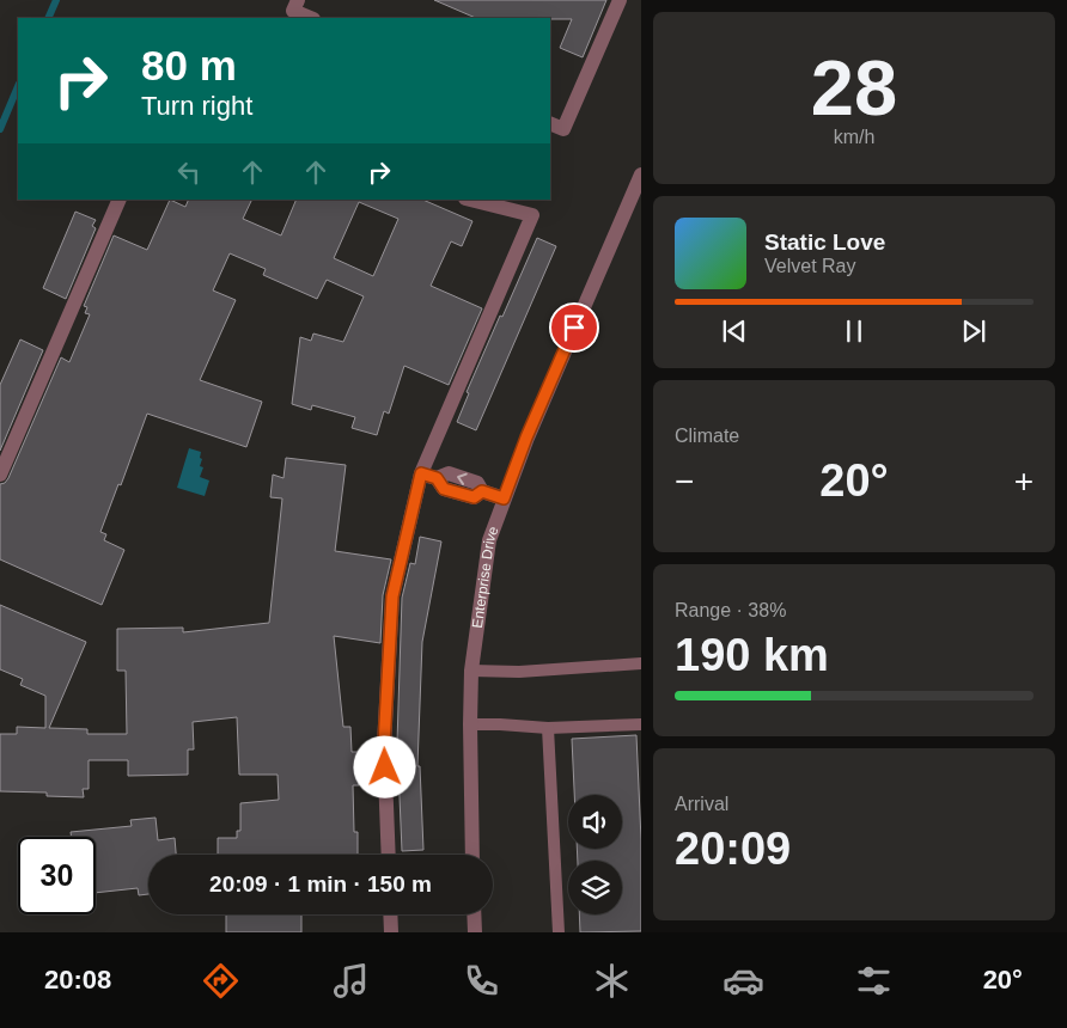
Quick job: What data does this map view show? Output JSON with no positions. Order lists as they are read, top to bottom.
{
  "streets": {
    "street": ["Enterprise Drive"]
  },
  "page": {
    "tile": [
      ["28", "km/h"],
      "Climate",
      ["Range · 38%", "190 km"],
      ["Arrival", "20:09"]
    ],
    "turn": ["80 m", "Turn right"],
    "song": ["Static Love", "Velvet Ray"],
    "heat": ["−", "20°", "+"],
    "limit": "30",
    "trip": "20:09 · 1 min · 150 m",
    "tabs": ["20:08", "20°"]
  }
}
